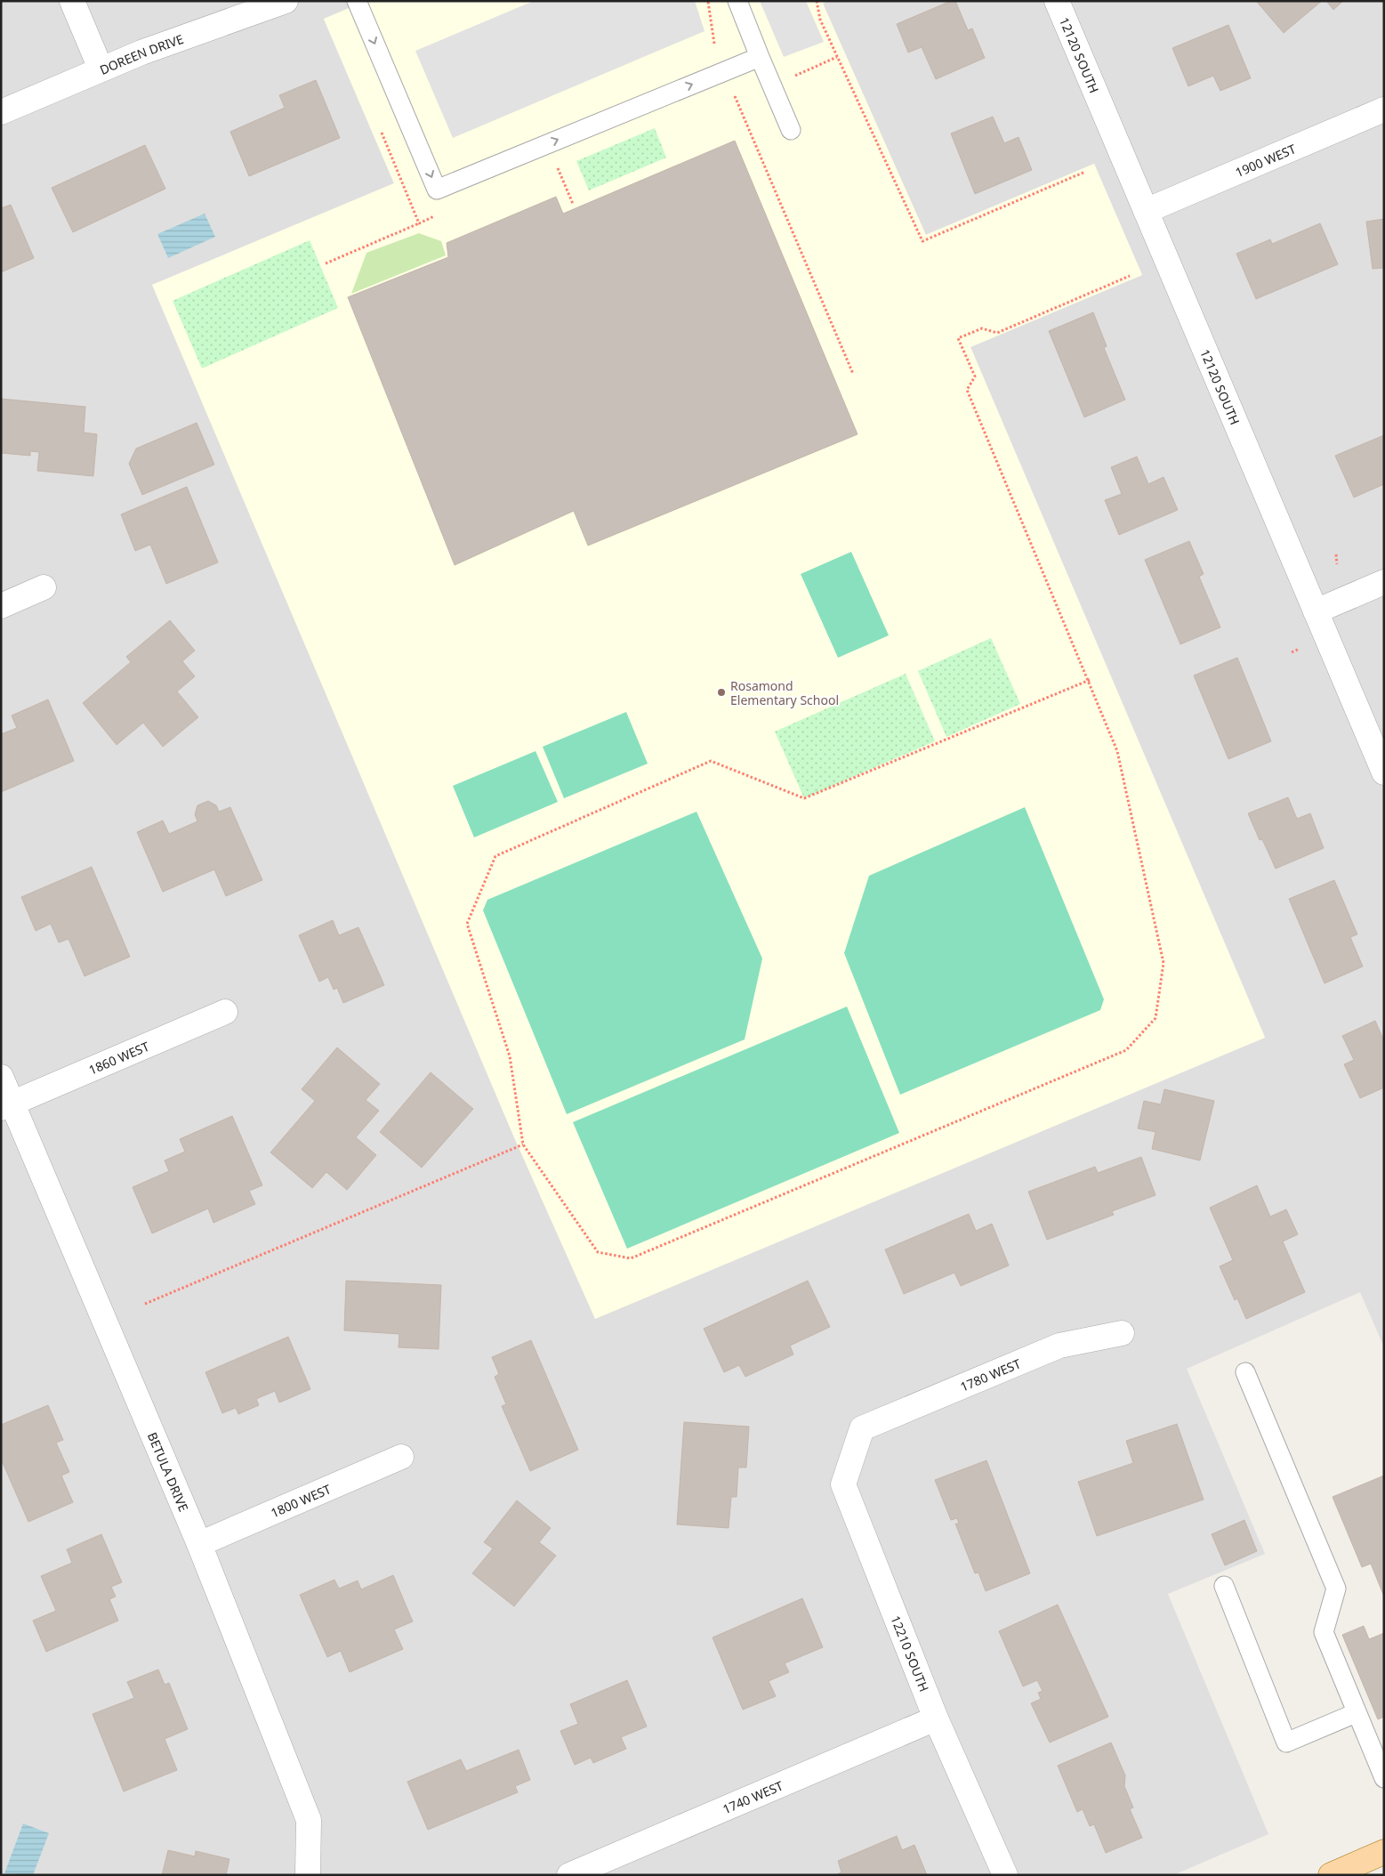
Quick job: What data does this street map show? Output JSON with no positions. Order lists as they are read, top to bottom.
{
  "streets": {
    "street": [
      "DOREEN DRIVE",
      "12120 SOUTH",
      "1900 WEST",
      "1860 WEST",
      "1780 WEST",
      "BETULA DRIVE",
      "1800 WEST",
      "12210 SOUTH",
      "1740 WEST"
    ]
  },
  "crossings": [
    ["12120 SOUTH", "1900 WEST"],
    ["1860 WEST", "BETULA DRIVE"],
    ["1780 WEST", "12210 SOUTH"],
    ["BETULA DRIVE", "1800 WEST"],
    ["12210 SOUTH", "1740 WEST"]
  ],
  "places": ["Rosamond Elementary School"]
}
